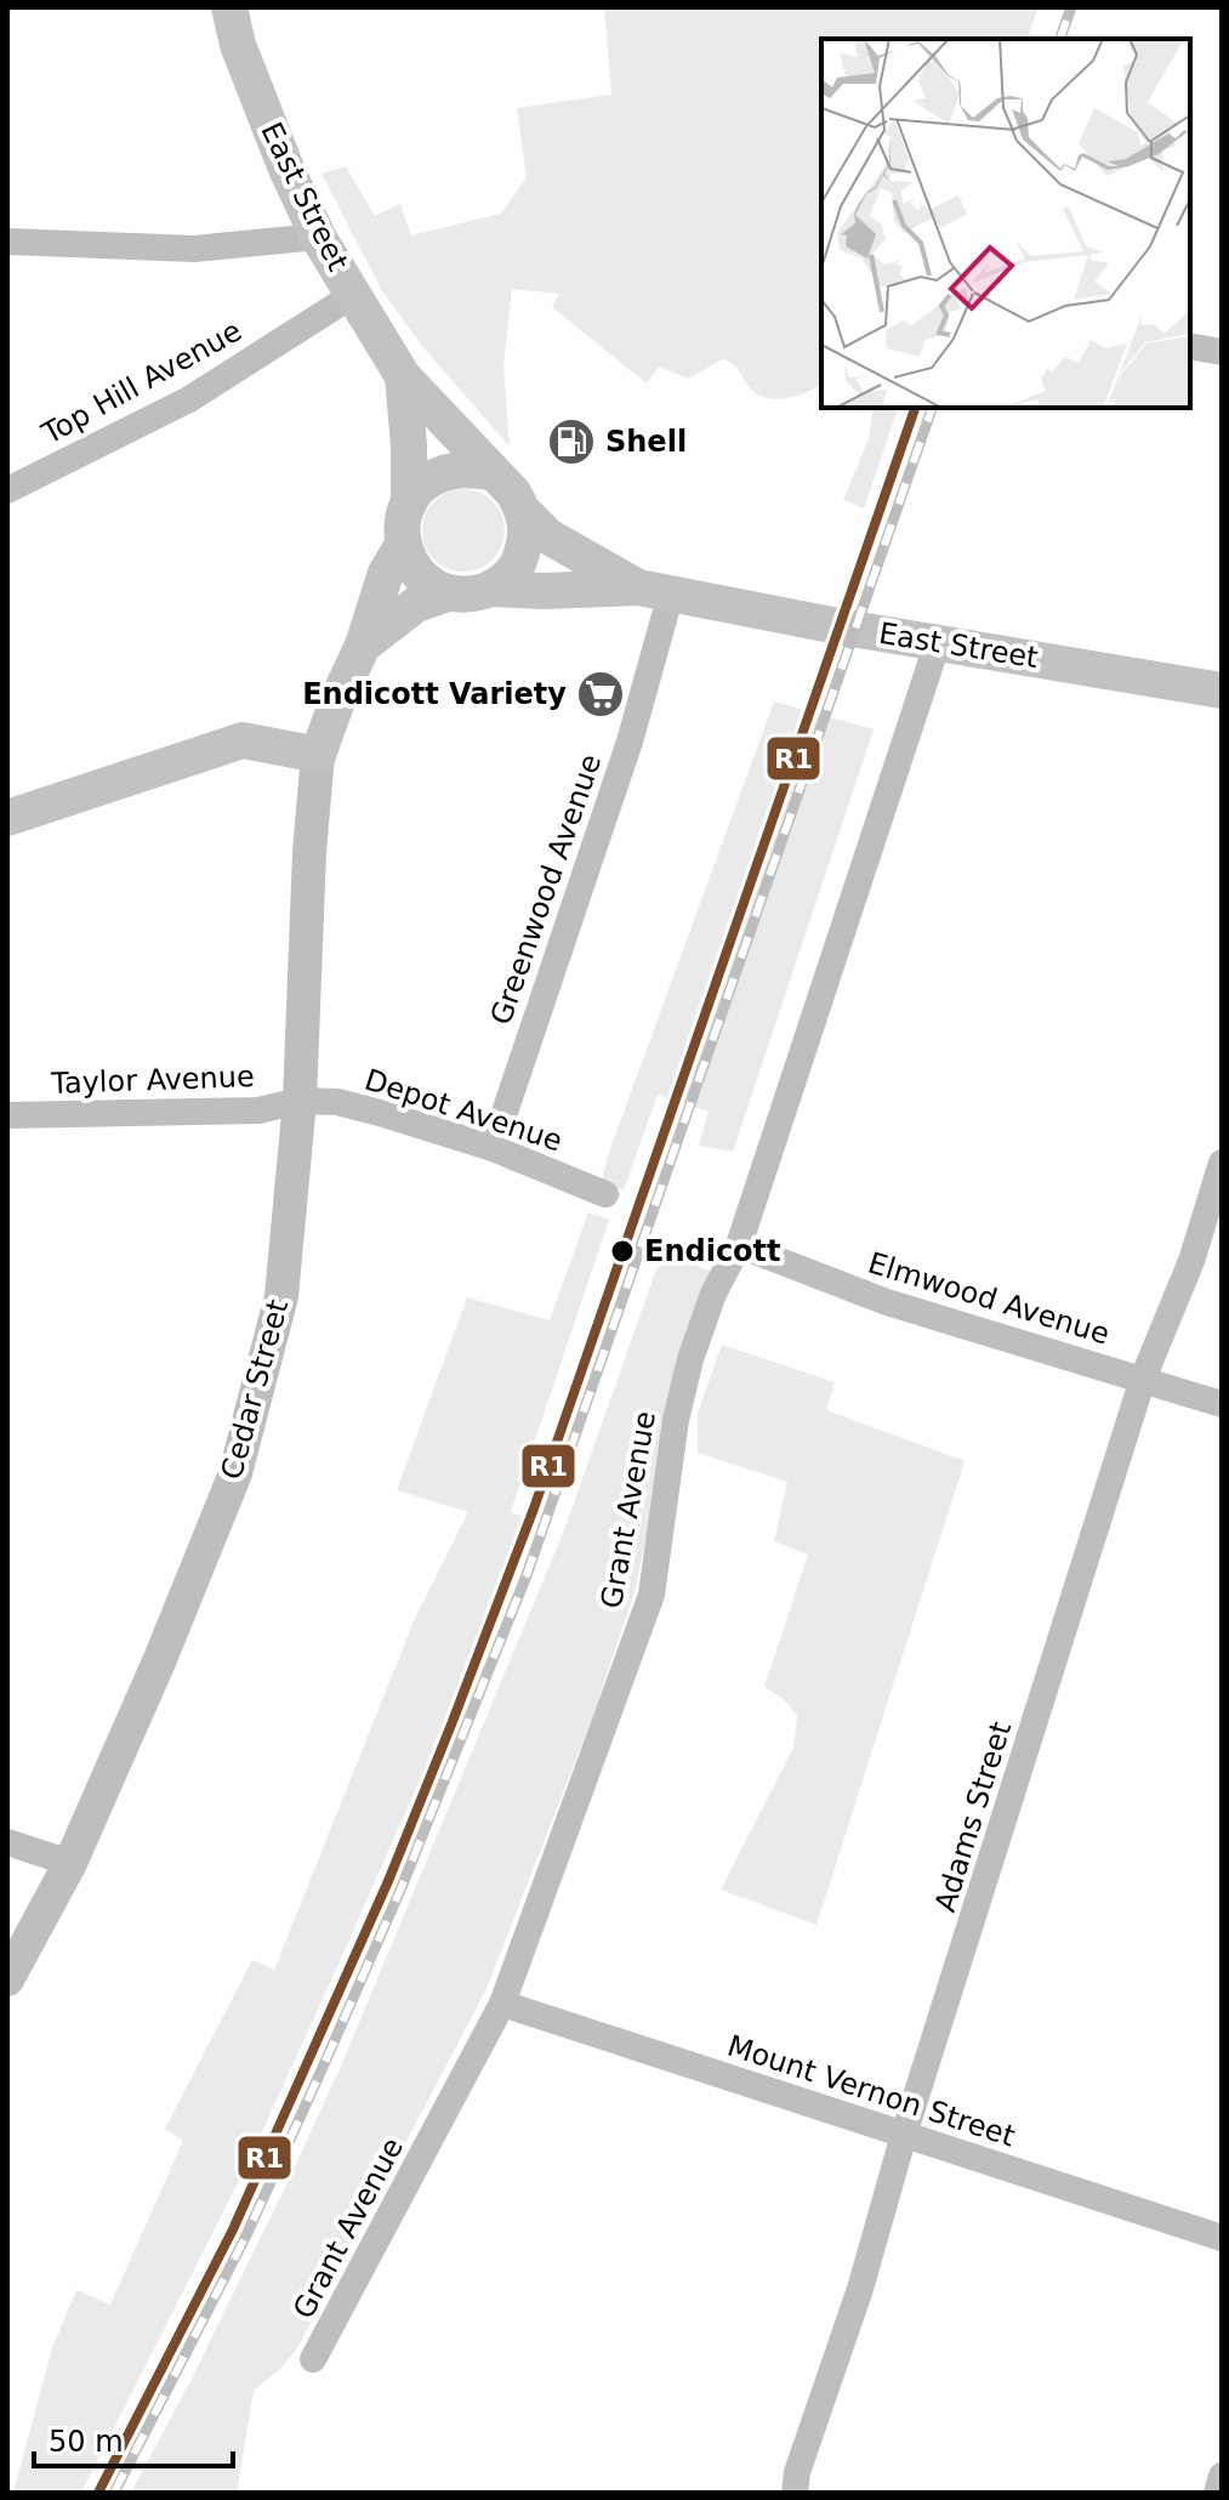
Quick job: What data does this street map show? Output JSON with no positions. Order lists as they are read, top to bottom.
{
  "streets": {
    "main road": ["East Street"],
    "street": [
      "Top Hill Avenue",
      "Greenwood Avenue",
      "Taylor Avenue",
      "Depot Avenue",
      "Elmwood Avenue",
      "Cedar Street",
      "Grant Avenue",
      "Adams Street",
      "Mount Vernon Street"
    ]
  },
  "crossings": [
    ["East Street", "Top Hill Avenue"],
    ["East Street", "Greenwood Avenue"],
    ["East Street", "Grant Avenue"],
    ["Greenwood Avenue", "Depot Avenue"],
    ["Taylor Avenue", "Depot Avenue"],
    ["Taylor Avenue", "Cedar Street"],
    ["Depot Avenue", "Cedar Street"],
    ["Elmwood Avenue", "Grant Avenue"],
    ["Elmwood Avenue", "Adams Street"],
    ["Grant Avenue", "Mount Vernon Street"],
    ["Adams Street", "Mount Vernon Street"]
  ],
  "places": {
    "fuel station": ["Shell"],
    "supermarket": ["Endicott Variety"],
    "other": ["Endicott"]
  },
  "lines": ["transit line R1"],
  "scale_bar": "50 m"
}
